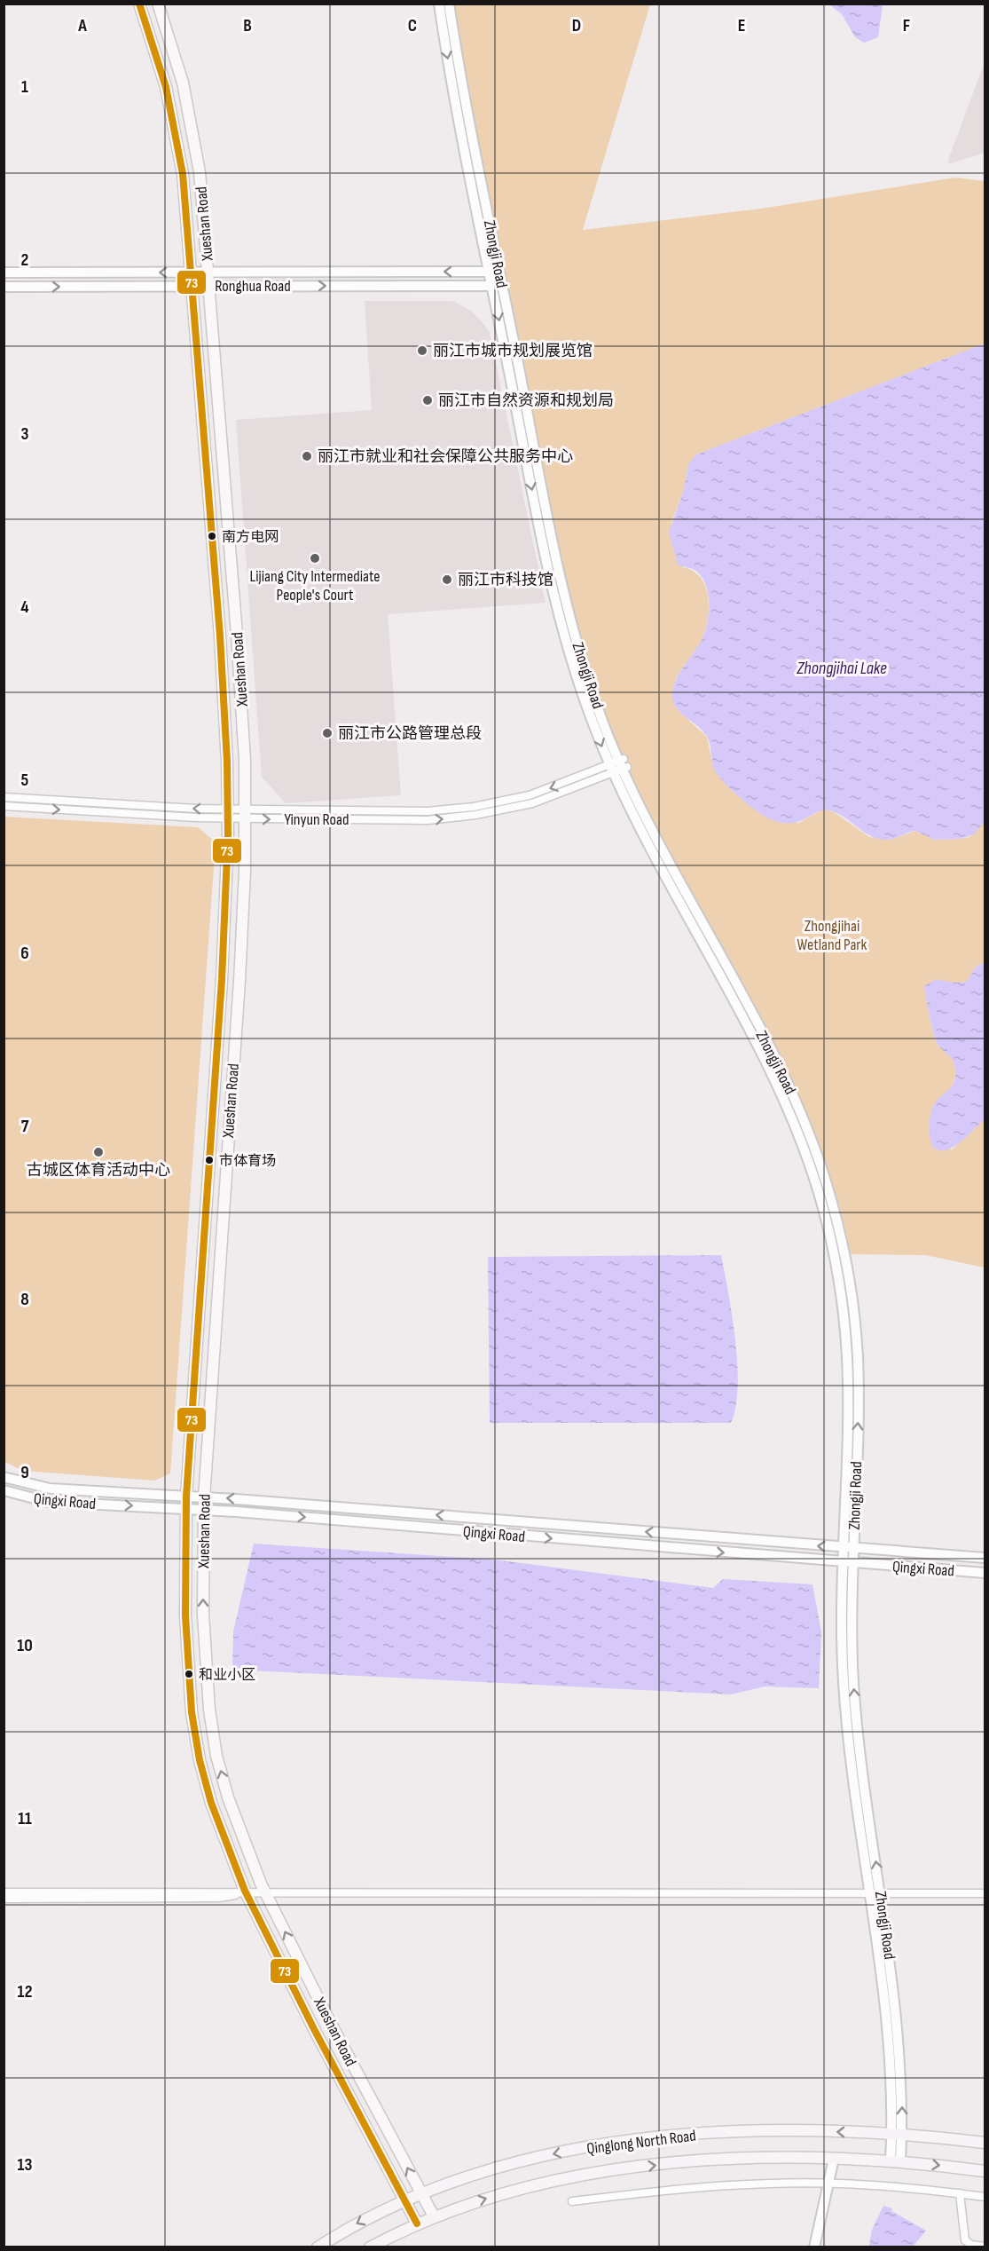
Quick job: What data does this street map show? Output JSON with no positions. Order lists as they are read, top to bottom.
{
  "streets": {
    "main road": ["Xueshan Road", "Qinglong North Road"],
    "street": [
      "Zhongji Road",
      "Ronghua Road",
      "Yinyun Road",
      "Qingxi Road"
    ]
  },
  "crossings": [
    ["Xueshan Road", "Ronghua Road"],
    ["Xueshan Road", "Yinyun Road"],
    ["Xueshan Road", "Qingxi Road"],
    ["Xueshan Road", "Qinglong North Road"],
    ["Zhongji Road", "Ronghua Road"],
    ["Zhongji Road", "Yinyun Road"],
    ["Zhongji Road", "Qingxi Road"],
    ["Zhongji Road", "Qinglong North Road"]
  ],
  "water": ["Zhongjihai Lake"],
  "parks": ["Zhongjihai Wetland Park"],
  "places": [
    "丽江市城市规划展览馆",
    "丽江市自然资源和规划局",
    "丽江市就业和社会保障公共服务中心",
    "南方电网",
    "Lijiang City Intermediate People's Court",
    "丽江市科技馆",
    "丽江市公路管理总段",
    "古城区体育活动中心",
    "市体育场",
    "和业小区"
  ],
  "lines": ["transit line 73"],
  "grid": {
    "columns": [
      "A",
      "B",
      "C",
      "D",
      "E",
      "F"
    ],
    "rows": [
      "1",
      "2",
      "3",
      "4",
      "5",
      "6",
      "7",
      "8",
      "9",
      "10",
      "11",
      "12",
      "13"
    ]
  }
}
